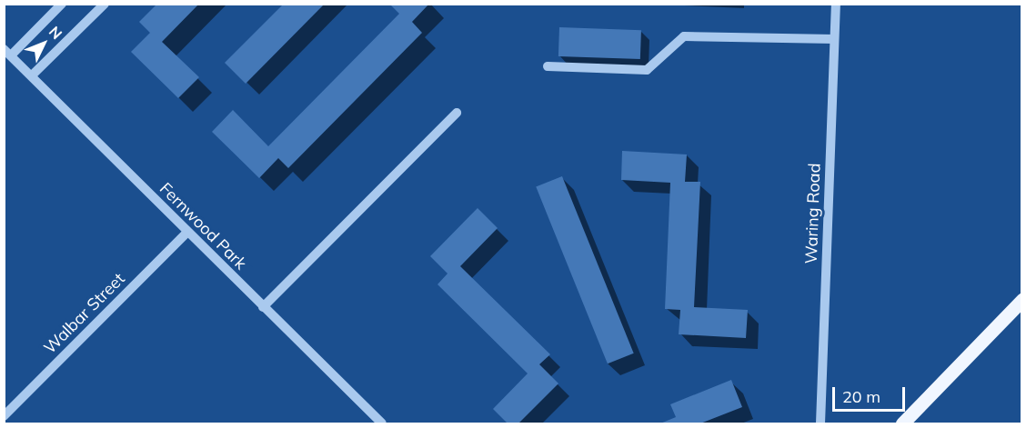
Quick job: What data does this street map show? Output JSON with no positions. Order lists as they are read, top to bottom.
{
  "streets": {
    "street": ["Waring Road", "Fernwood Park", "Walbar Street"]
  },
  "crossings": [
    ["Fernwood Park", "Walbar Street"]
  ],
  "scale_bar": "20 m",
  "north": "top right"
}
